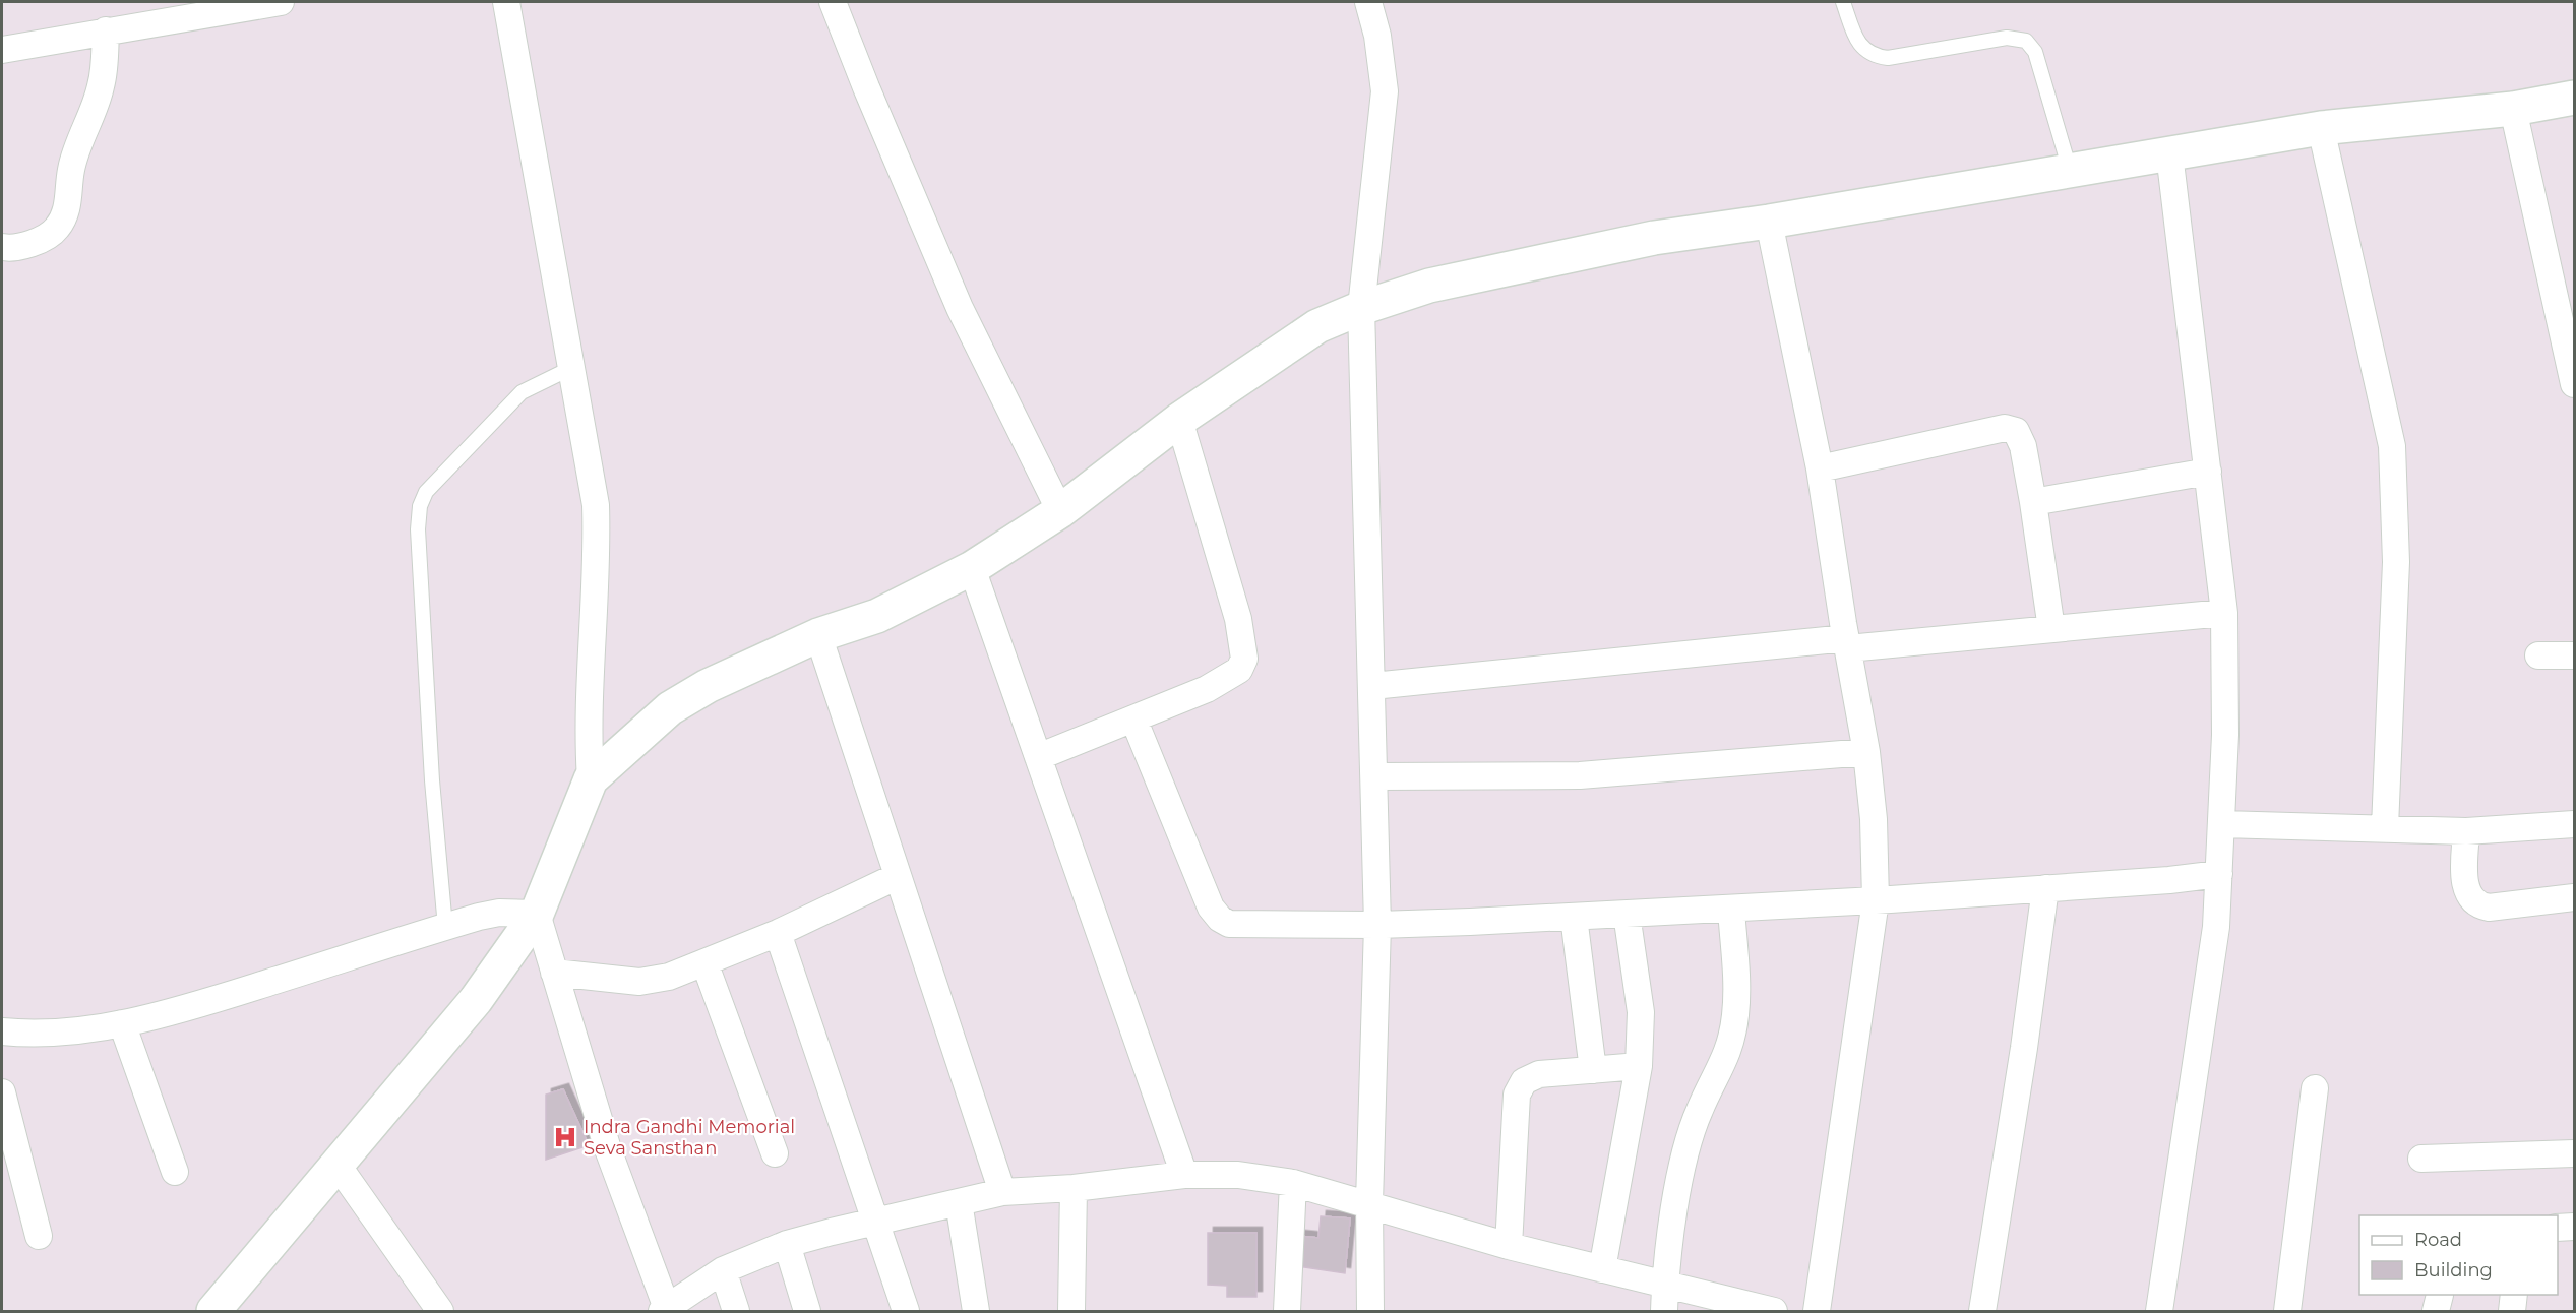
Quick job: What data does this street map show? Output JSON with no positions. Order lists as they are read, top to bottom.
{
  "places": {
    "hospital": ["Indra Gandhi Memorial Seva Sansthan"]
  },
  "legend": ["Road", "Building"]
}
